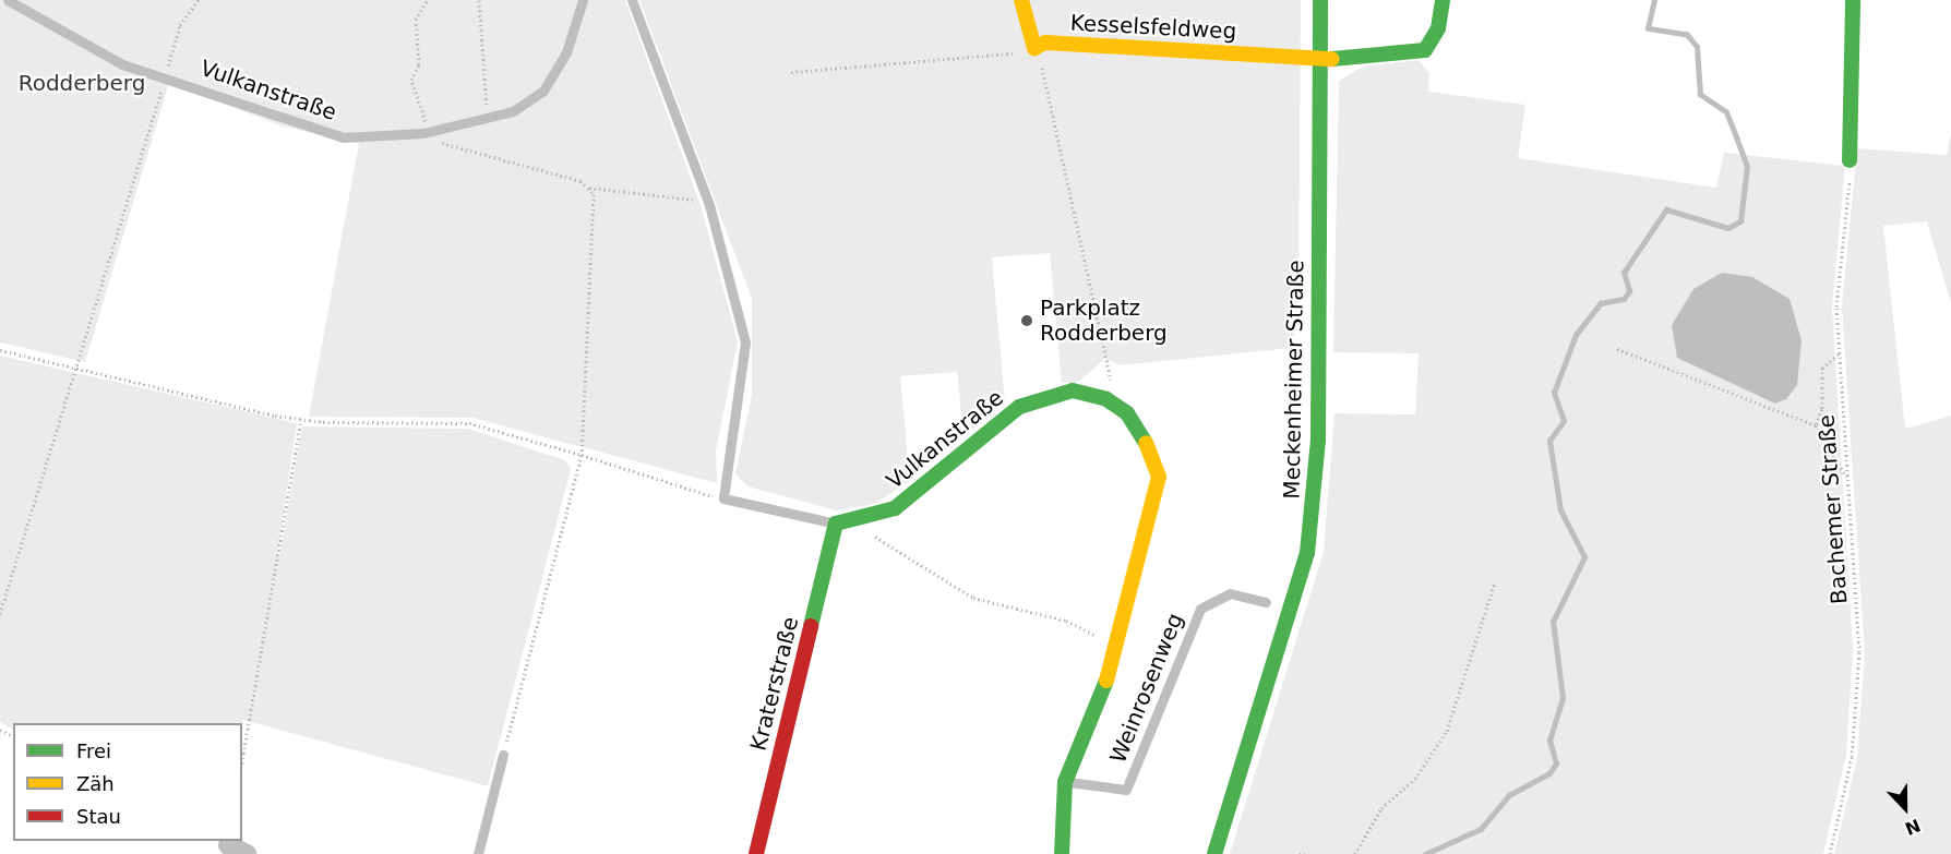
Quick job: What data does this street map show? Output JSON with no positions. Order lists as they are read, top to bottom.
{
  "streets": {
    "street": [
      "Kesselsfeldweg",
      "Vulkanstraße",
      "Meckenheimer Straße",
      "Kraterstraße"
    ],
    "lane": ["Weinrosenweg"],
    "path": ["Bachemer Straße"]
  },
  "crossings": [
    ["Kesselsfeldweg", "Meckenheimer Straße"],
    ["Vulkanstraße", "Kraterstraße"],
    ["Vulkanstraße", "Weinrosenweg"]
  ],
  "parks": ["Rodderberg"],
  "places": ["Parkplatz Rodderberg"],
  "legend": ["Frei", "Zäh", "Stau"],
  "north": "bottom"
}
